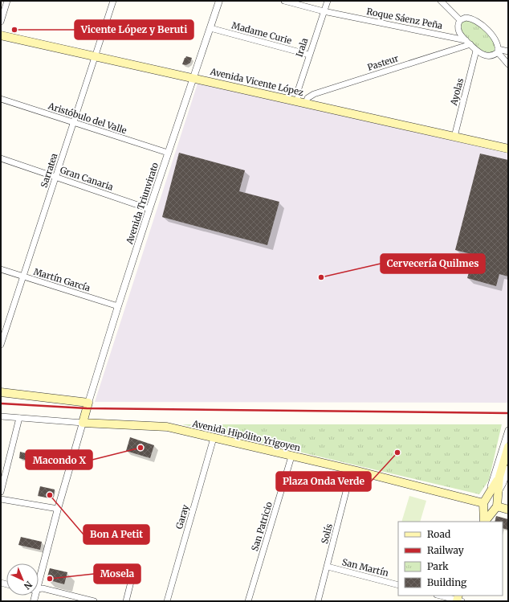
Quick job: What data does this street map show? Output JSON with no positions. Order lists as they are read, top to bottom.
{
  "streets": {
    "main road": ["Avenida Vicente López", "Avenida Triunvirato", "Avenida Hipólito Yrigoyen"],
    "street": [
      "Roque Sáenz Peña",
      "Madame Curie",
      "Irala",
      "Pasteur",
      "Ayolas",
      "Aristóbulo del Valle",
      "Sarratea",
      "Gran Canaria",
      "Martín García",
      "Garay",
      "San Patricio",
      "Solís",
      "San Martín"
    ]
  },
  "crossings": [
    ["Roque Sáenz Peña", "Irala"],
    ["Madame Curie", "Irala"],
    ["Madame Curie", "Avenida Triunvirato"],
    ["Irala", "Pasteur"],
    ["Irala", "Avenida Vicente López"],
    ["Pasteur", "Avenida Vicente López"],
    ["Avenida Vicente López", "Ayolas"],
    ["Avenida Vicente López", "Sarratea"],
    ["Avenida Vicente López", "Avenida Triunvirato"],
    ["Aristóbulo del Valle", "Sarratea"],
    ["Aristóbulo del Valle", "Avenida Triunvirato"],
    ["Sarratea", "Gran Canaria"],
    ["Sarratea", "Martín García"],
    ["Gran Canaria", "Avenida Triunvirato"],
    ["Avenida Triunvirato", "Martín García"],
    ["Avenida Triunvirato", "Avenida Hipólito Yrigoyen"],
    ["Avenida Hipólito Yrigoyen", "Garay"],
    ["Avenida Hipólito Yrigoyen", "San Patricio"],
    ["Avenida Hipólito Yrigoyen", "Solís"],
    ["Solís", "San Martín"]
  ],
  "places": [
    "Vicente López y Beruti",
    "Cervecería Quilmes",
    "Macondo X",
    "Plaza Onda Verde",
    "Bon A Petit",
    "Mosela"
  ],
  "legend": [
    "Road",
    "Railway",
    "Park",
    "Building"
  ],
  "north": "bottom right"
}
